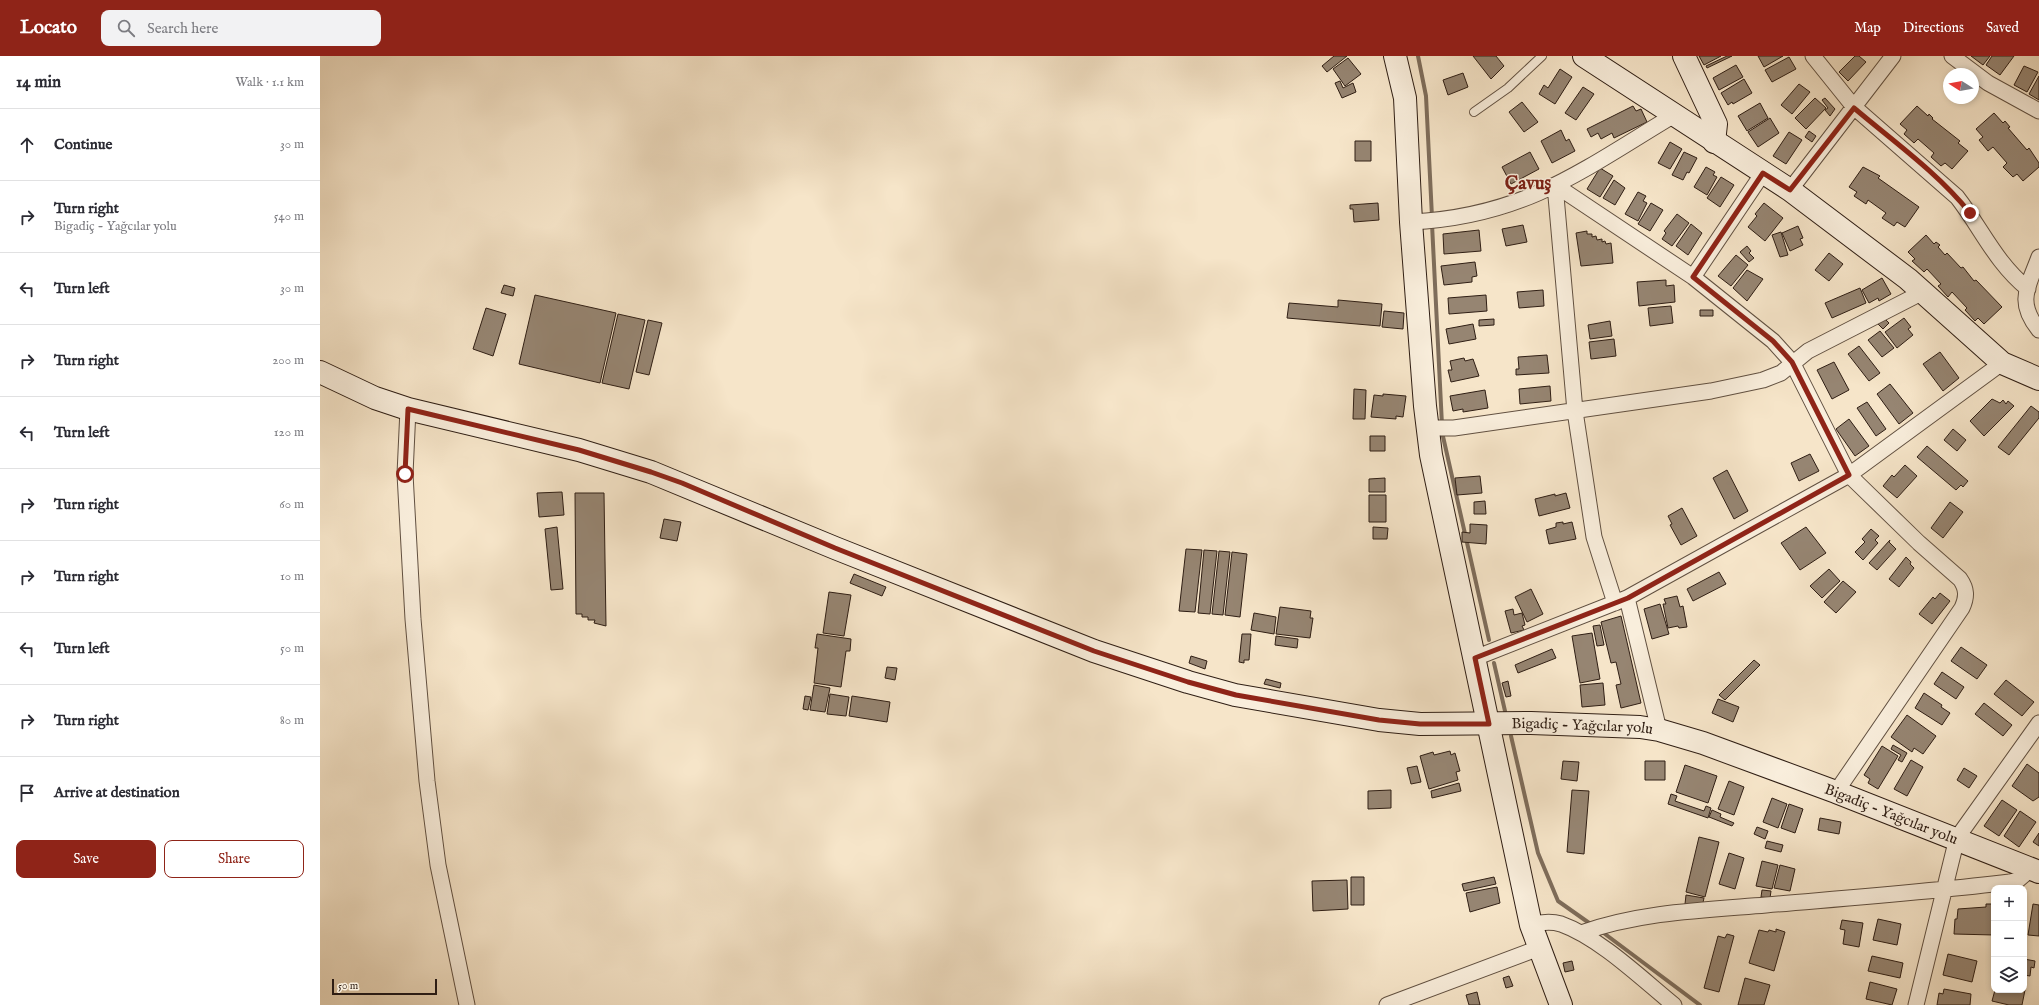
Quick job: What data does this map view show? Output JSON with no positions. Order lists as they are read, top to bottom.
{
  "streets": {
    "main road": ["Bigadiç - Yağcılar yolu"]
  },
  "districts": ["Çavuş"],
  "scale_bar": "50 m",
  "north": "left",
  "page": {
    "header": "Locato",
    "search": "Search here",
    "nav": ["Map", "Directions", "Saved"],
    "heading": ["14 min", "Walk · 1.1 km"],
    "list": [
      ["Continue", "30 m"],
      ["Turn right", "Bigadiç - Yağcılar yolu", "540 m"],
      ["Turn left", "30 m"],
      ["Turn right", "200 m"],
      ["Turn left", "120 m"],
      ["Turn right", "60 m"],
      ["Turn right", "10 m"],
      ["Turn left", "50 m"],
      ["Turn right", "80 m"],
      "Arrive at destination"
    ],
    "buttons": ["Save", "Share"],
    "map_buttons": ["+", "−"],
    "scale": "50 m"
  }
}
